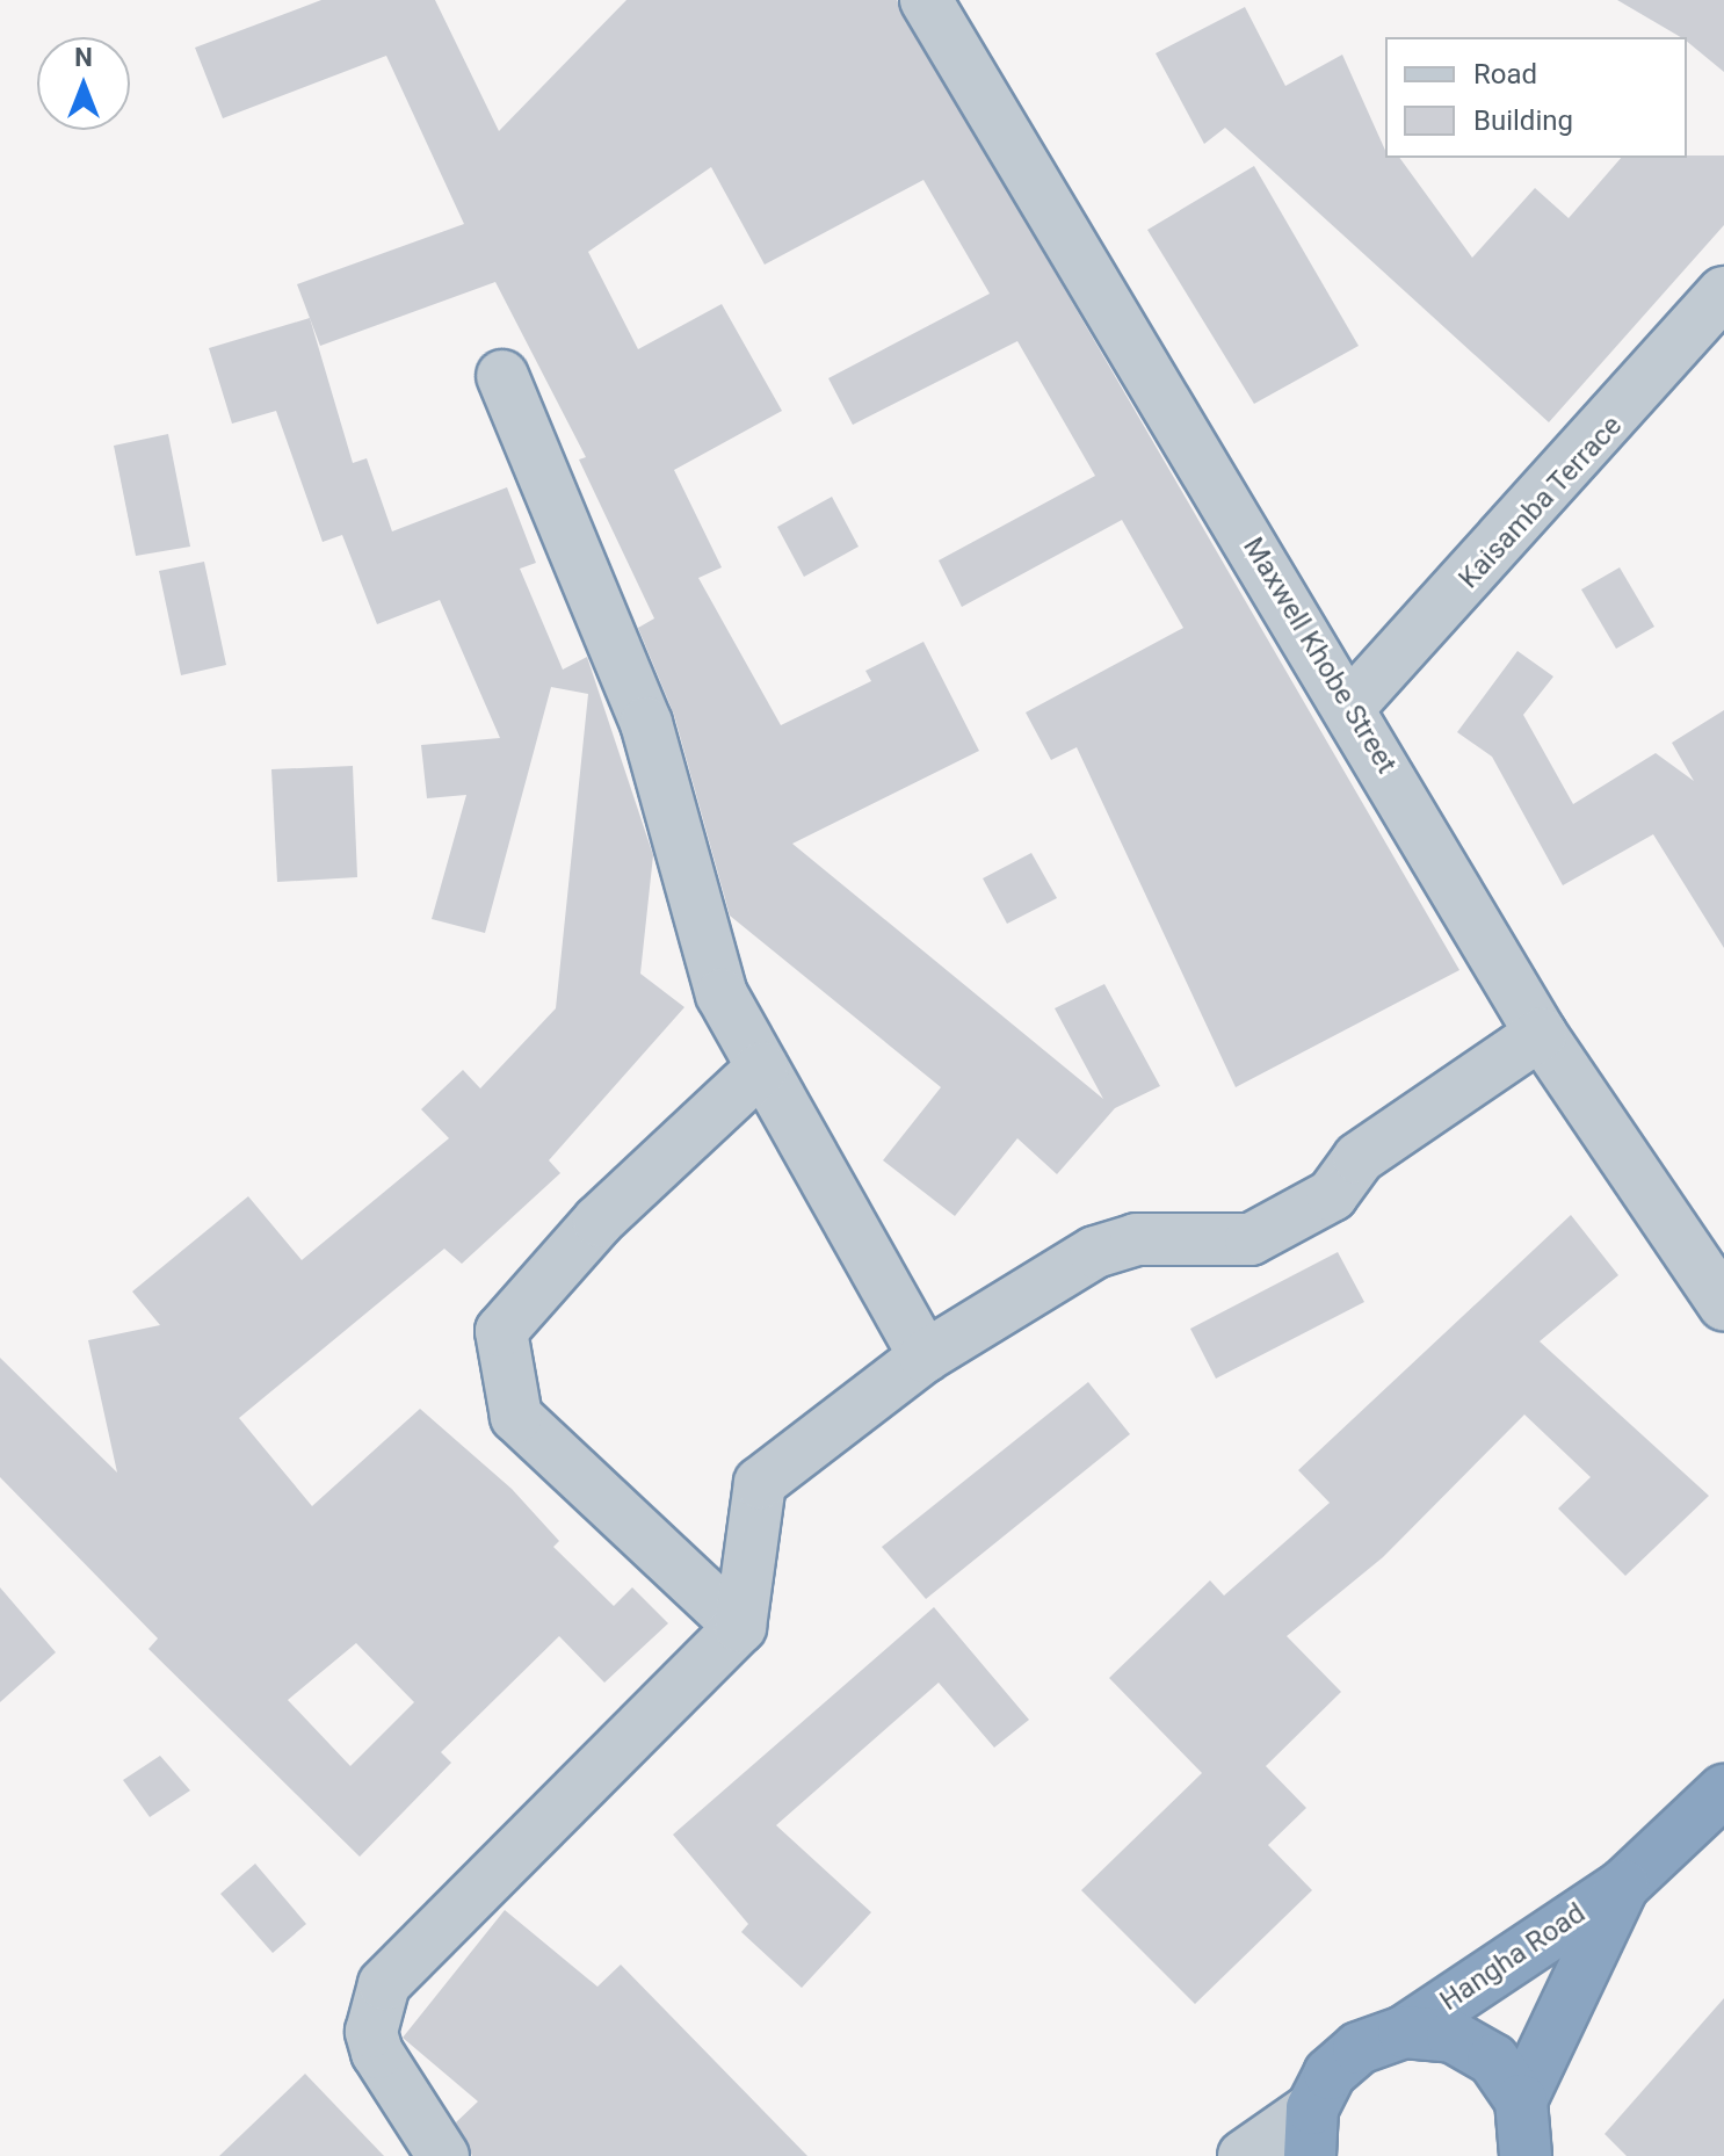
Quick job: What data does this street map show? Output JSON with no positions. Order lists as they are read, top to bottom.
{
  "streets": {
    "highway": ["Hangha Road"],
    "street": ["Kaisamba Terrace", "Maxwell Khobe Street"]
  },
  "crossings": [
    ["Kaisamba Terrace", "Maxwell Khobe Street"]
  ],
  "legend": ["Road", "Building"],
  "north": "top"
}
